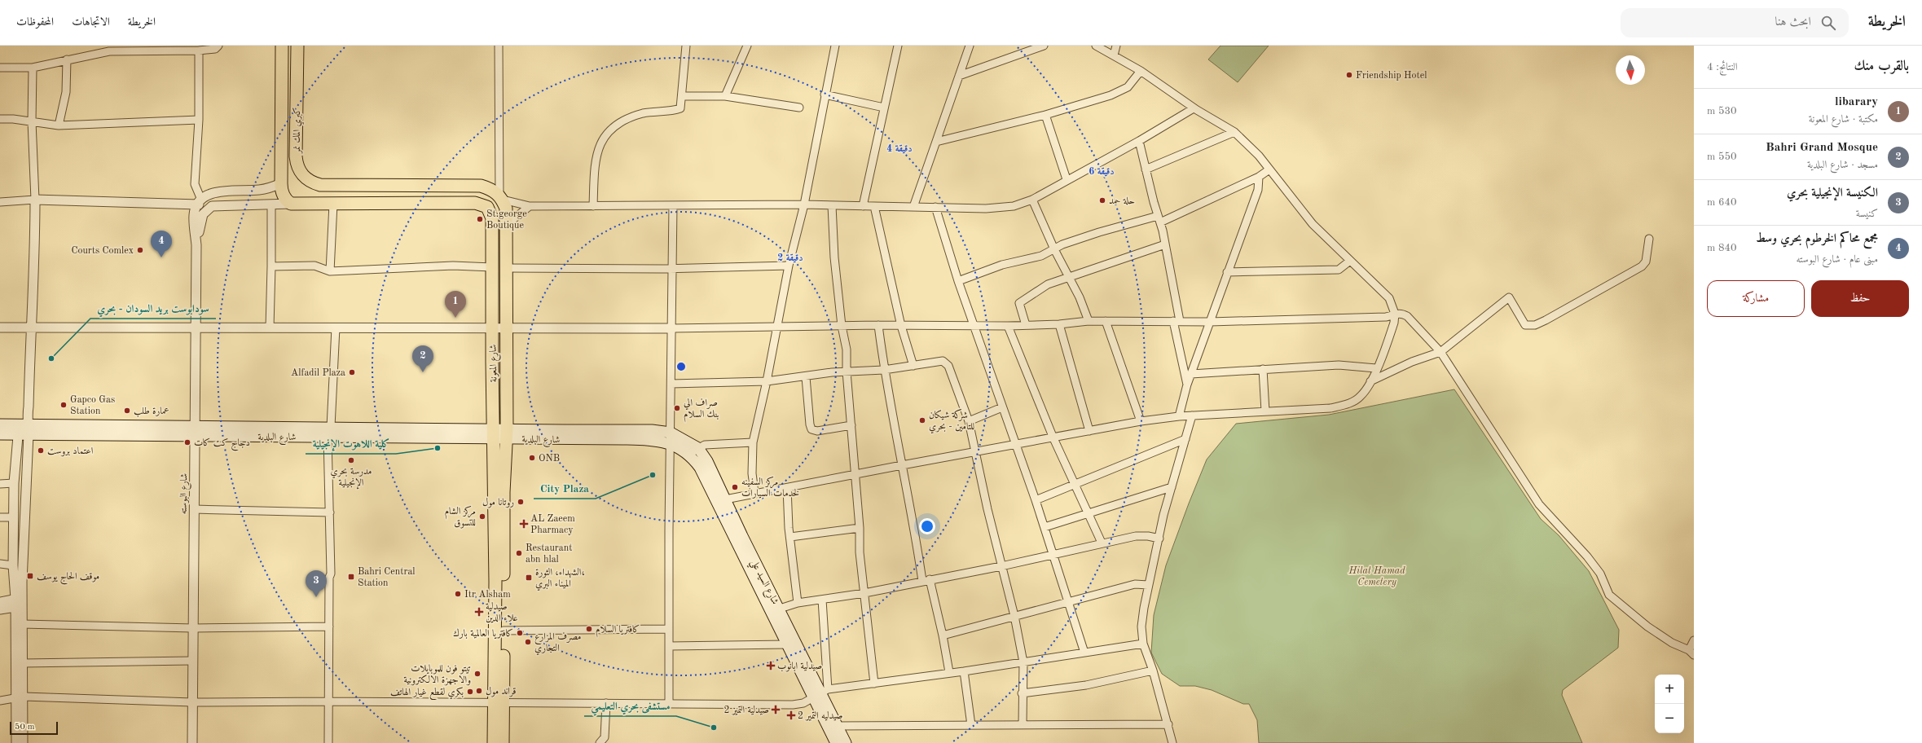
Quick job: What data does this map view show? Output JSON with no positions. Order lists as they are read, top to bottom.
{
  "streets": {
    "highway": ["كبري المك نمر", "شارع المعونة"],
    "main road": ["شارع البلدية", "شارع السيد علي"],
    "street": ["شارع البوسته"]
  },
  "crossings": [
    ["شارع المعونة", "شارع البلدية"],
    ["شارع البلدية", "شارع البوسته"],
    ["شارع البلدية", "شارع السيد علي"]
  ],
  "parks": ["Hilat Hamad Cemetery"],
  "places": {
    "other": [
      "Friendship Hotel",
      "حلة حمد",
      "St.george Boutique",
      "Courts Comlex",
      "سودابوست بريد السودان - بحري",
      "Alfadil Plaza",
      "Gapco Gas Station",
      "صراف الي بنك السلام",
      "عمارة طلب",
      "شركة شيكان للتامين - بحري",
      "دجاج كت كات",
      "كلية اللاهوت الإنجيلية",
      "اعتماد بروست",
      "ONB",
      "مدرسة بحري الإنجيلية",
      "City Plaza",
      "مركز السفينه لخدمات السيارات",
      "روتانا مول",
      "مركز الشام للتسوق",
      "Restaurant abn hlal",
      "Itr Alsham",
      "كافتريا السلام",
      "كافتريا العالمية بارك",
      "مصرف المزارع التجاري",
      "تيتو فون للموبايلات والاجهزة الالكترونية",
      "قراند مول",
      "بكري لقطع غيار الهاتف",
      "مستشفى بحري التعليمي"
    ],
    "health": [
      "AL Zaeem Pharmacy",
      "صيدلية علاء الدين",
      "صيدلية ابانوب",
      "صيدلية التميز 2",
      "صيدليه التمير 2"
    ],
    "transit": ["موقف الحاج يوسف", "Bahri Central Station", "الشهداء، الثورة، الميناء البري"]
  },
  "scale_bar": "50 m",
  "north": "bottom",
  "page": {
    "header": "الخريطة",
    "search": "ابحث هنا",
    "nav": ["الخريطة", "الاتجاهات", "المحفوظات"],
    "heading": ["بالقرب منك", "النتائج: 4"],
    "list": [
      {
        "mark": "1",
        "name": "libarary",
        "note": "مكتبة · شارع المعونة",
        "value": "530 m"
      },
      {
        "mark": "2",
        "name": "Bahri Grand Mosque",
        "note": "مسجد · شارع البلدية",
        "value": "550 m"
      },
      {
        "mark": "3",
        "name": "الكنيسة الإنجيلية بحري",
        "note": "كنيسة",
        "value": "640 m"
      },
      {
        "mark": "4",
        "name": "مجمع محاكم الخرطوم بحري وسط",
        "note": "مبنى عام · شارع البوسته",
        "value": "840 m"
      }
    ],
    "pins": [
      "4",
      "1",
      "2",
      "3"
    ],
    "buttons": ["حفظ", "مشاركة"],
    "map_buttons": ["+", "−"],
    "scale": "50 m"
  },
  "rings": ["4 دقيقة", "6 دقيقة", "2 دقيقة"]
}
